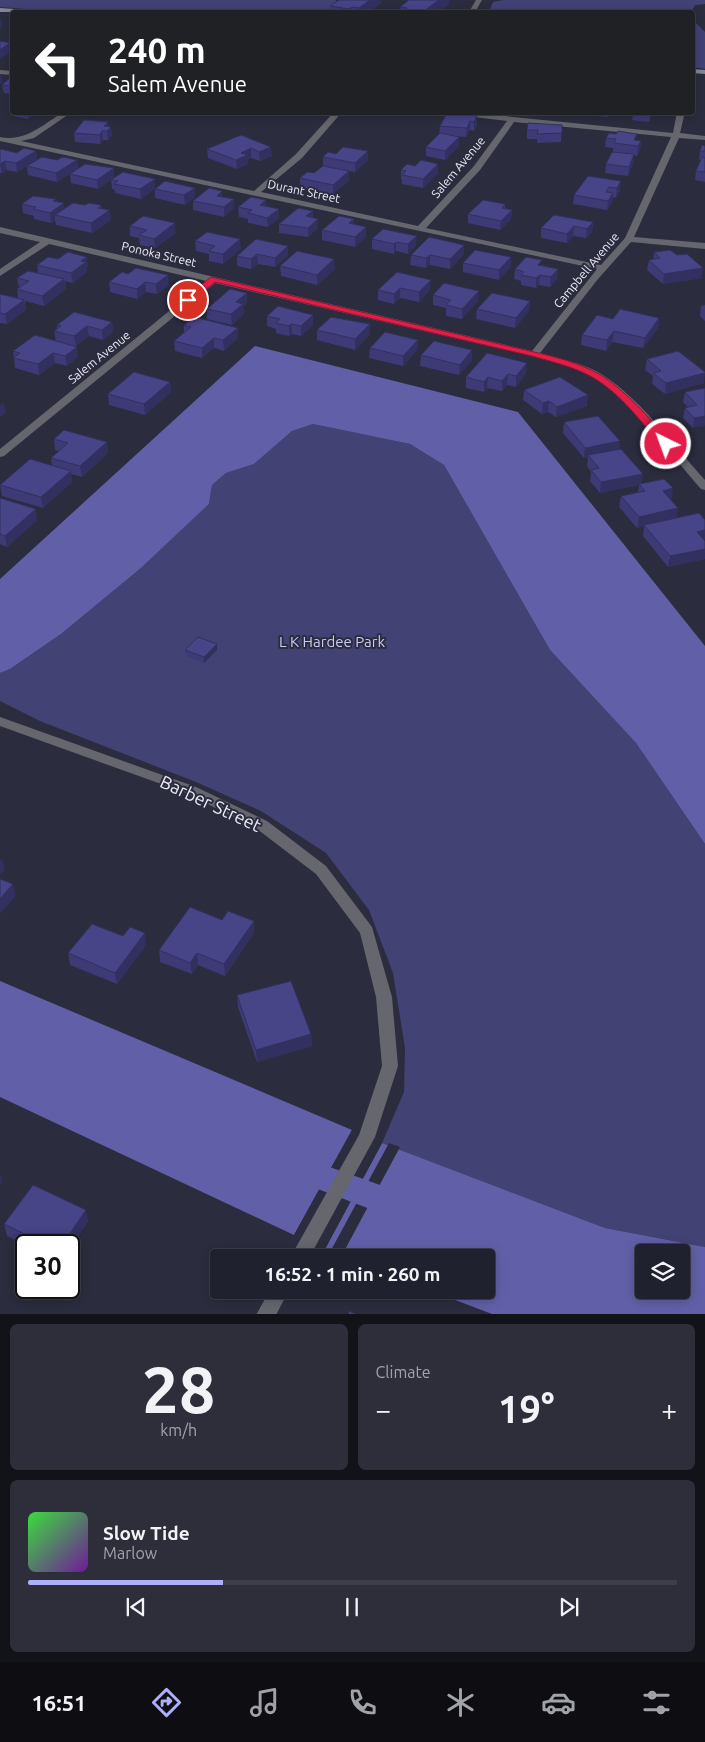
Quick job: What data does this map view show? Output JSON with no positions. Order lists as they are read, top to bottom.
{
  "streets": {
    "street": [
      "Salem Avenue",
      "Durant Street",
      "Ponoka Street",
      "Campbell Avenue",
      "Barber Street"
    ]
  },
  "crossings": [
    ["Salem Avenue", "Durant Street"],
    ["Salem Avenue", "Ponoka Street"],
    ["Durant Street", "Campbell Avenue"],
    ["Ponoka Street", "Campbell Avenue"]
  ],
  "parks": ["L K Hardee Park"],
  "page": {
    "turn": ["240 m", "Salem Avenue"],
    "limit": "30",
    "trip": "16:52 · 1 min · 260 m",
    "tile": [
      ["28", "km/h"],
      "Climate"
    ],
    "heat": ["−", "19°", "+"],
    "song": ["Slow Tide", "Marlow"],
    "tabs": "16:51"
  }
}
